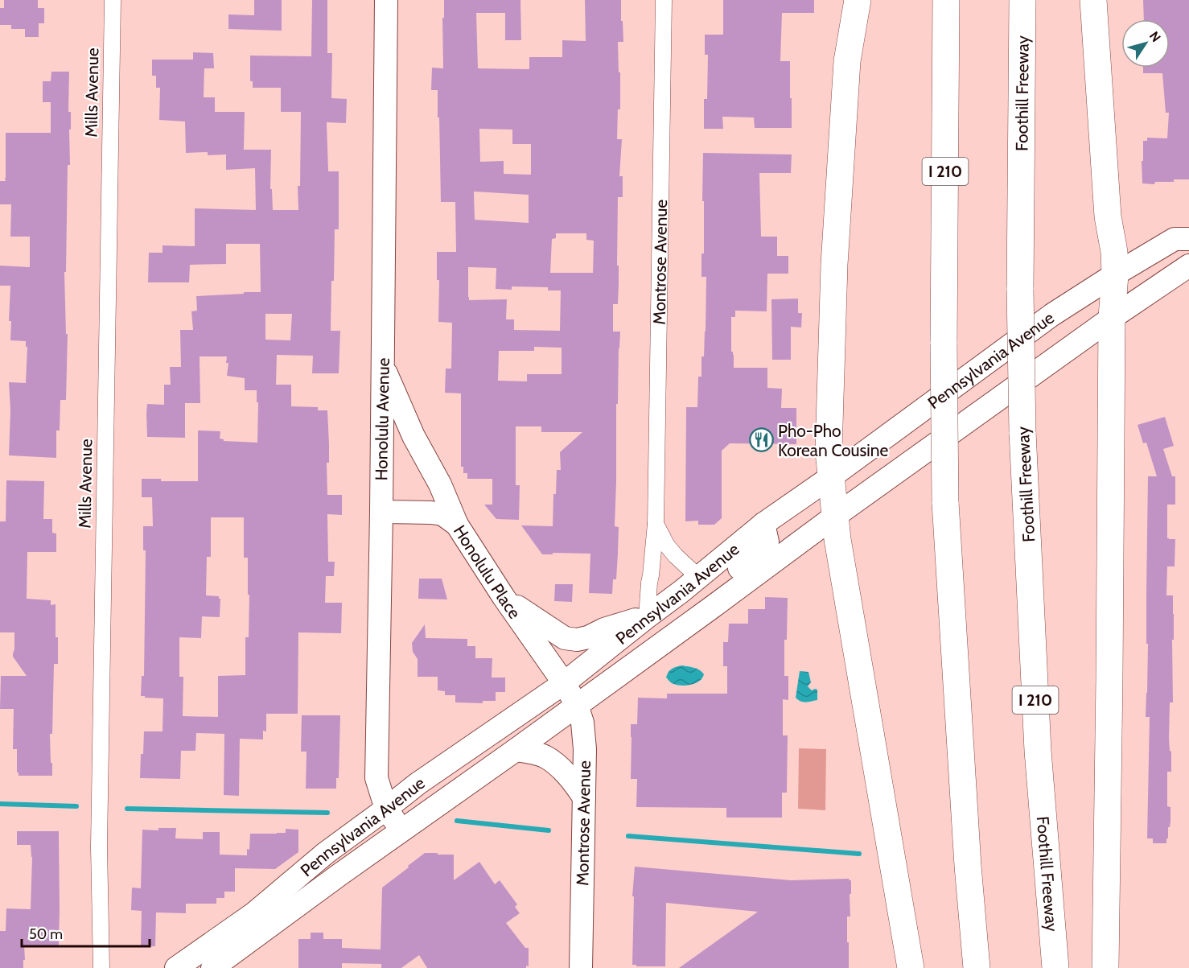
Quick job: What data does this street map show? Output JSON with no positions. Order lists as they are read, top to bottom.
{
  "streets": {
    "highway": ["Foothill Freeway", "I 210"],
    "main road": [
      "Montrose Avenue",
      "Pennsylvania Avenue",
      "Honolulu Avenue",
      "Honolulu Place"
    ],
    "street": ["Mills Avenue"]
  },
  "crossings": [
    ["Montrose Avenue", "Pennsylvania Avenue"],
    ["Montrose Avenue", "Honolulu Place"],
    ["Pennsylvania Avenue", "Honolulu Avenue"],
    ["Pennsylvania Avenue", "Honolulu Place"],
    ["Honolulu Avenue", "Honolulu Place"]
  ],
  "places": {
    "restaurant": ["Pho-Pho Korean Cousine"]
  },
  "scale_bar": "50 m",
  "north": "top right"
}
